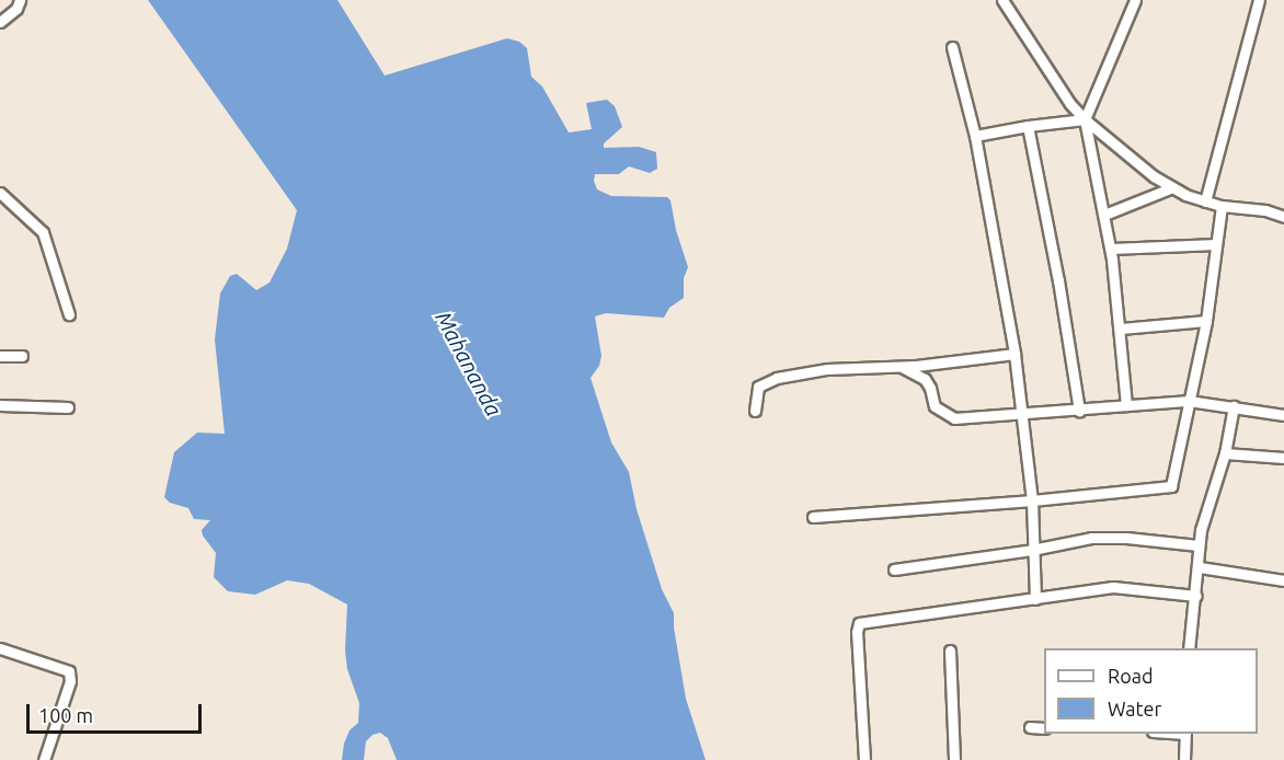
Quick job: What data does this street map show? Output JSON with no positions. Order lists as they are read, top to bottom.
{
  "water": ["Mahananda"],
  "legend": ["Road", "Water"],
  "scale_bar": "100 m"
}
